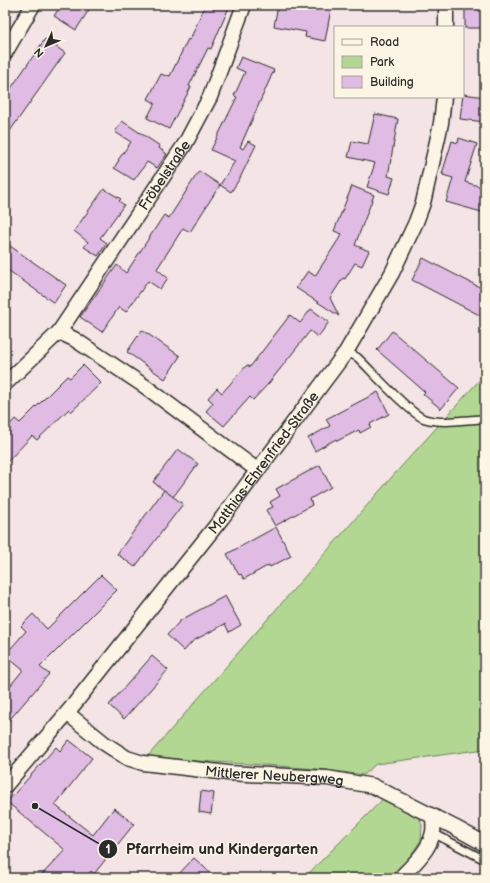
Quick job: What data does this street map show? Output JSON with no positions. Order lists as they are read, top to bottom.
{
  "streets": {
    "street": ["Fröbelstraße", "Matthias-Ehrenfried-Straße", "Mittlerer Neubergweg"]
  },
  "crossings": [
    ["Matthias-Ehrenfried-Straße", "Mittlerer Neubergweg"]
  ],
  "places": ["Pfarrheim und Kindergarten"],
  "legend": ["Road", "Park", "Building"],
  "north": "bottom left"
}
